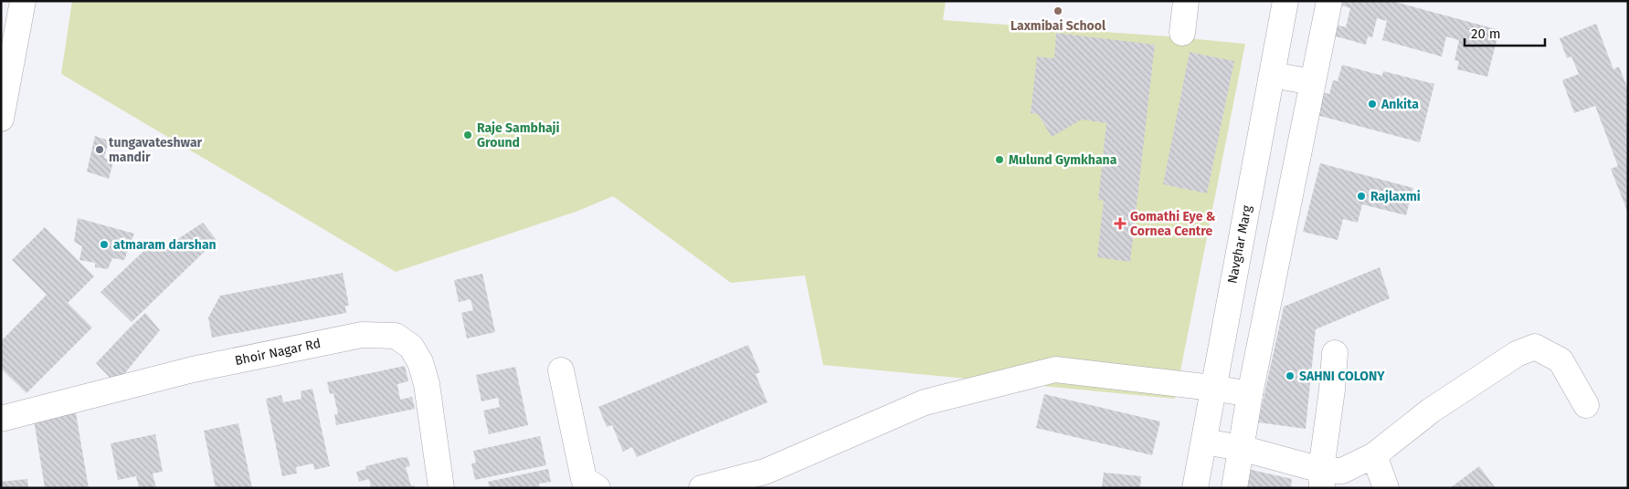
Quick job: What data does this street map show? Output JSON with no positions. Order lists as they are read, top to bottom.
{
  "streets": {
    "street": ["Navghar Marg", "Bhoir Nagar Rd"]
  },
  "places": {
    "other": [
      "Laxmibai School",
      "Ankita",
      "Raje Sambhaji Ground",
      "tungavateshwar mandir",
      "Mulund Gymkhana",
      "Rajlaxmi",
      "atmaram darshan",
      "SAHNI COLONY"
    ],
    "health": ["Gomathi Eye & Cornea Centre"]
  },
  "scale_bar": "20 m"
}
